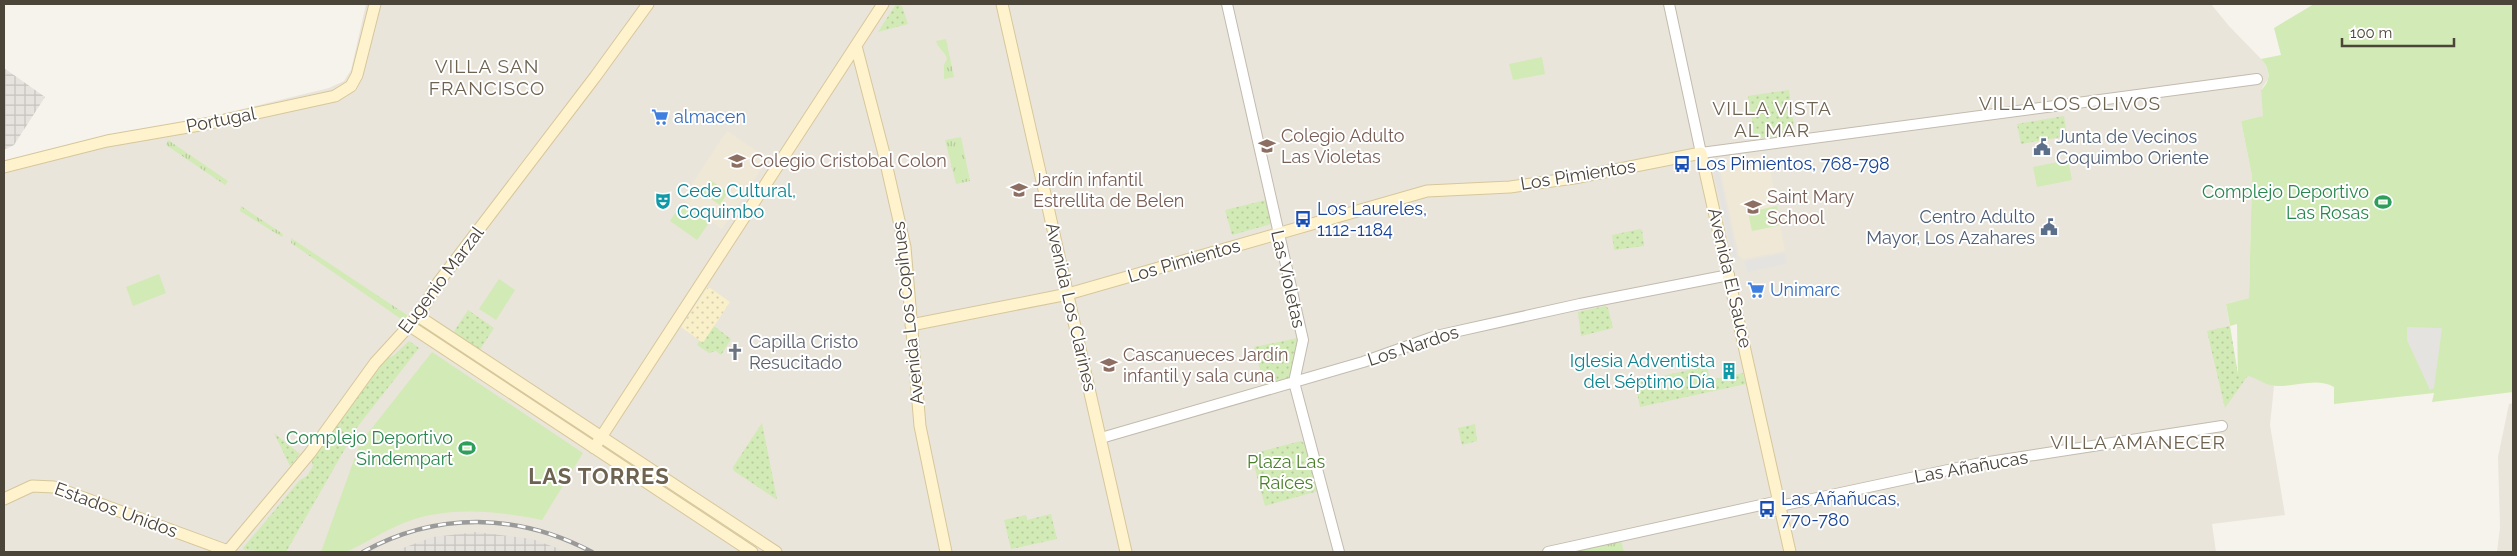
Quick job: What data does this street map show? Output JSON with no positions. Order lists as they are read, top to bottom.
{
  "streets": {
    "main road": [
      "Portugal",
      "Los Pimientos",
      "Avenida El Sauce",
      "Eugenio Marzal",
      "Avenida Los Clarines",
      "Avenida Los Copihues",
      "Estados Unidos"
    ],
    "street": ["Las Violetas", "Los Nardos", "Las Añañucas"]
  },
  "crossings": [
    ["Los Pimientos", "Avenida El Sauce"],
    ["Los Pimientos", "Las Violetas"],
    ["Los Pimientos", "Avenida Los Clarines"],
    ["Los Pimientos", "Avenida Los Copihues"],
    ["Avenida El Sauce", "Los Nardos"],
    ["Avenida El Sauce", "Las Añañucas"],
    ["Las Violetas", "Los Nardos"],
    ["Eugenio Marzal", "Estados Unidos"],
    ["Avenida Los Clarines", "Los Nardos"]
  ],
  "districts": [
    "VILLA SAN FRANCISCO",
    "VILLA LOS OLIVOS",
    "VILLA VISTA AL MAR",
    "VILLA AMANECER",
    "LAS TORRES"
  ],
  "parks": ["Plaza Las Raíces"],
  "places": {
    "supermarket": ["almacen", "Unimarc"],
    "school or university": [
      "Colegio Adulto Las Violetas",
      "Colegio Cristobal Colon",
      "Jardín infantil Estrellita de Belen",
      "Saint Mary School",
      "Cascanueces Jardín infantil y sala cuna"
    ],
    "public building": ["Junta de Vecinos Coquimbo Oriente", "Centro Adulto Mayor, Los Azahares"],
    "bus stop": ["Los Pimientos, 768-798", "Los Laureles, 1112-1184", "Las Añañucas, 770-780"],
    "theatre": ["Cede Cultural, Coquimbo"],
    "sports": ["Complejo Deportivo Las Rosas", "Complejo Deportivo Sindempart"],
    "church": ["Capilla Cristo Resucitado"],
    "building": ["Iglesia Adventista del Séptimo Día"]
  },
  "scale_bar": "100 m"
}
